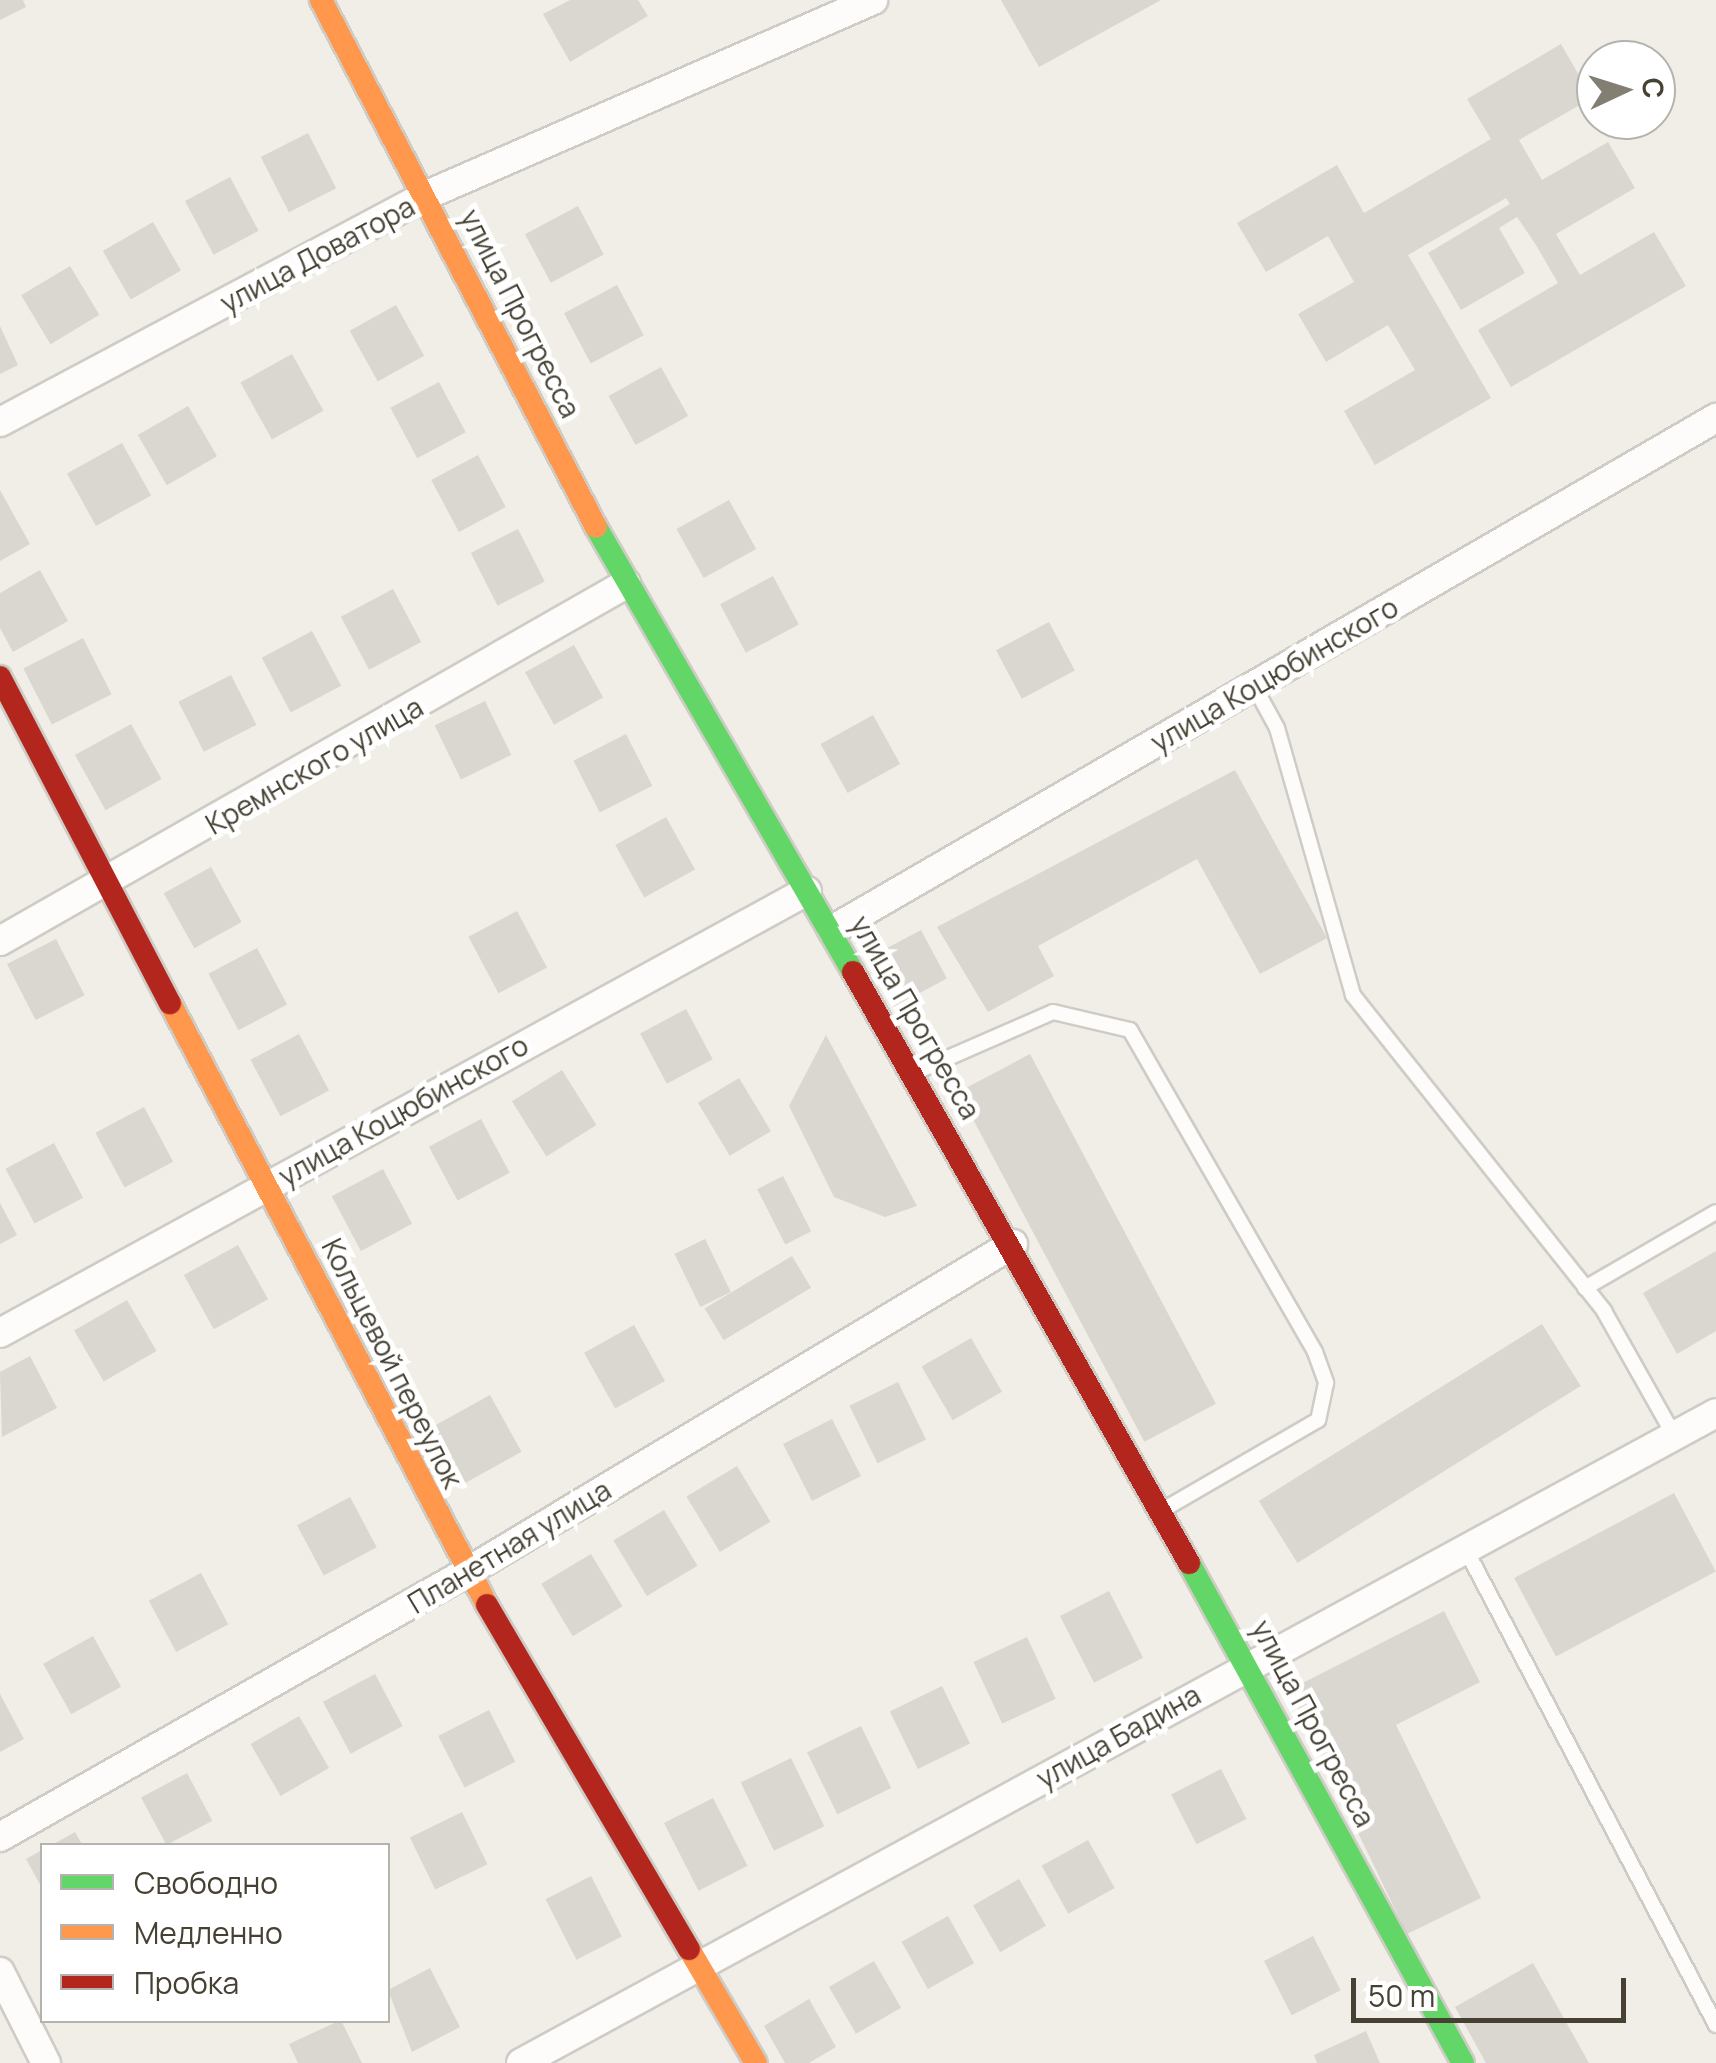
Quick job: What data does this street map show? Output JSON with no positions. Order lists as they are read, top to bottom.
{
  "streets": {
    "street": [
      "улица Доватора",
      "улица Прогресса",
      "улица Коцюбинского",
      "Кремнского улица",
      "Кольцевой переулок",
      "Планетная улица",
      "улица Бадина"
    ]
  },
  "crossings": [
    ["улица Доватора", "улица Прогресса"],
    ["улица Прогресса", "улица Коцюбинского"],
    ["улица Прогресса", "Кремнского улица"],
    ["улица Прогресса", "Планетная улица"],
    ["улица Прогресса", "улица Бадина"],
    ["улица Коцюбинского", "Кольцевой переулок"],
    ["Кремнского улица", "Кольцевой переулок"],
    ["Кольцевой переулок", "Планетная улица"],
    ["Кольцевой переулок", "улица Бадина"]
  ],
  "legend": ["Свободно", "Медленно", "Пробка"],
  "scale_bar": "50 m",
  "north": "right"
}
